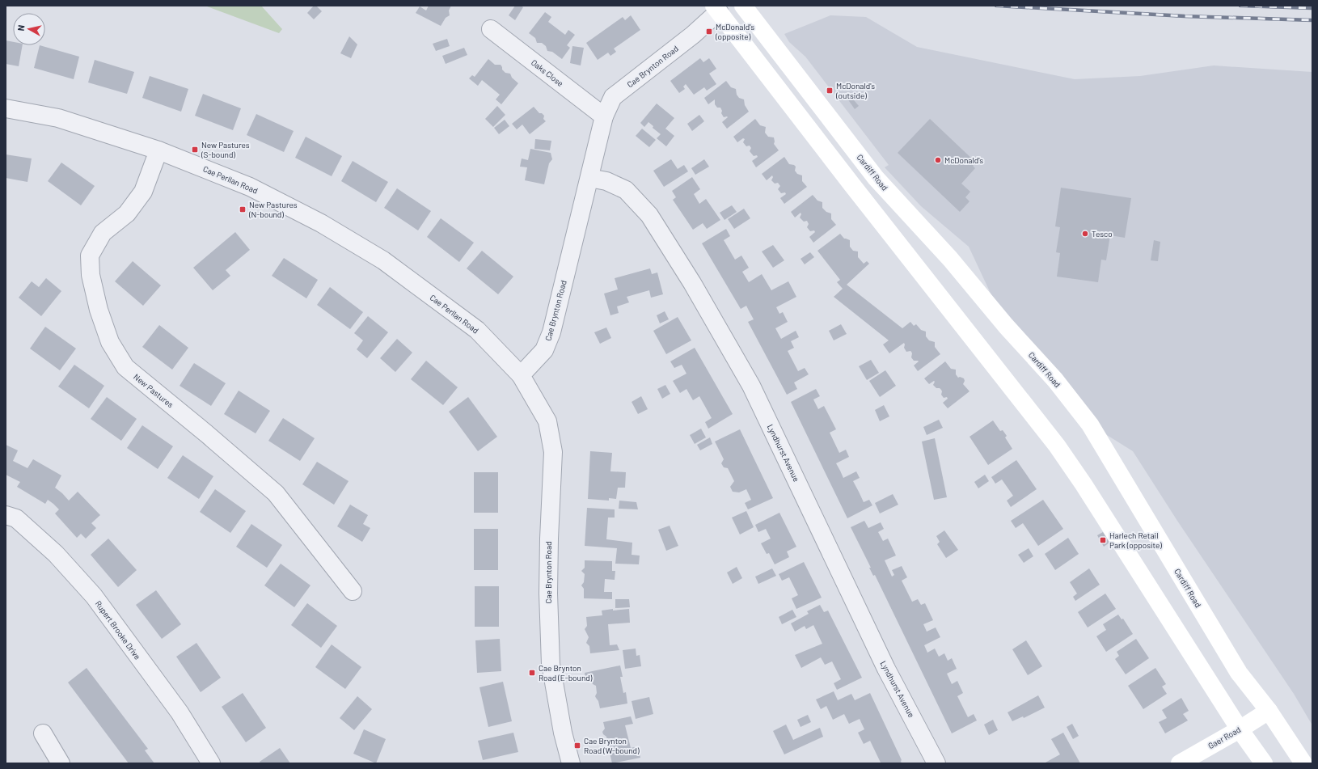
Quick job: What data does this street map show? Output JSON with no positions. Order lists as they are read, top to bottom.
{
  "streets": {
    "main road": ["Cardiff Road", "Gaer Road"],
    "street": [
      "Cae Brynton Road",
      "Oaks Close",
      "Cae Perllan Road",
      "New Pastures",
      "Lyndhurst Avenue",
      "Rupert Brooke Drive"
    ]
  },
  "crossings": [
    ["Cae Brynton Road", "Oaks Close"],
    ["Cae Brynton Road", "Cae Perllan Road"],
    ["Cae Brynton Road", "Lyndhurst Avenue"],
    ["Cardiff Road", "Gaer Road"],
    ["Cae Perllan Road", "New Pastures"]
  ],
  "places": {
    "transit": [
      "McDonald's (opposite)",
      "McDonald's (outside)",
      "New Pastures (S-bound)",
      "New Pastures (N-bound)",
      "Harlech Retail Park (opposite)",
      "Cae Brynton Road (E-bound)",
      "Cae Brynton Road (W-bound)"
    ],
    "other": ["McDonald's", "Tesco"]
  },
  "north": "left"
}
